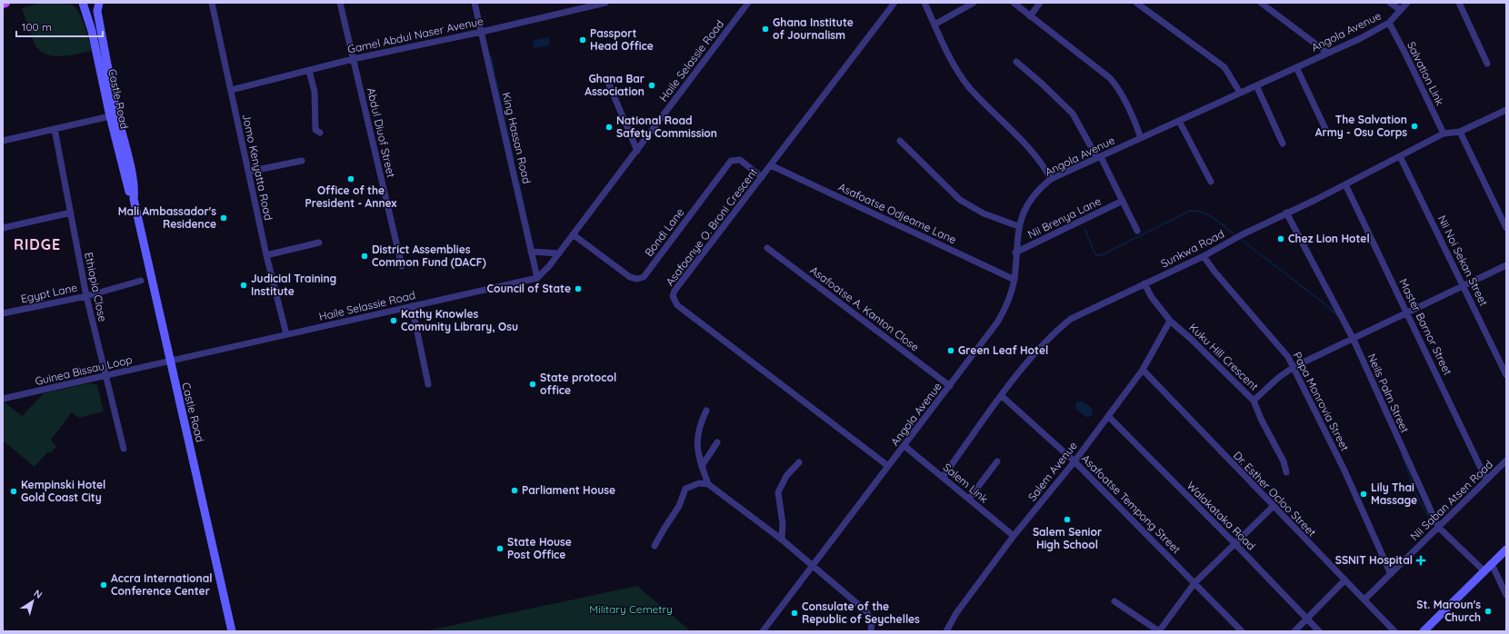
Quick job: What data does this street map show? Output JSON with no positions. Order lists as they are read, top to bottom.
{
  "streets": {
    "main road": ["Castle Road"],
    "street": [
      "Angola Avenue",
      "Gamel Abdul Naser Avenue",
      "Haile Selassie Road",
      "Salvation Link",
      "Abdul Diuof Street",
      "King Hassan Road",
      "Jomo Kenyatta Road",
      "Asafoatse Odjeame Lane",
      "Nii Brenya Lane",
      "Asafoanye O. Broni Crescent",
      "Bondi Lane",
      "Sunkwa Road",
      "Nii Noi Sekan Street",
      "Ethiopia Close",
      "Egypt Lane",
      "Asafoatse A. Kanton Close",
      "Master Barnor Street",
      "Kuku Hill Crescent",
      "Guinea Bissau Loop",
      "Neils Palm Street",
      "Papa Monrovia Street",
      "Salem Avenue",
      "Salem Link",
      "Dr. Esther Ocloo Street",
      "Nii Saban Atsen Road",
      "Asafoatse Tempong Street",
      "Walakataka Road"
    ]
  },
  "crossings": [
    ["Angola Avenue", "Salvation Link"],
    ["Angola Avenue", "Asafoatse Odjeame Lane"],
    ["Angola Avenue", "Nii Brenya Lane"],
    ["Angola Avenue", "Asafoanye O. Broni Crescent"],
    ["Angola Avenue", "Asafoatse A. Kanton Close"],
    ["Angola Avenue", "Salem Link"],
    ["Gamel Abdul Naser Avenue", "Abdul Diuof Street"],
    ["Gamel Abdul Naser Avenue", "King Hassan Road"],
    ["Gamel Abdul Naser Avenue", "Jomo Kenyatta Road"],
    ["Haile Selassie Road", "Castle Road"],
    ["Haile Selassie Road", "King Hassan Road"],
    ["Haile Selassie Road", "Jomo Kenyatta Road"],
    ["Haile Selassie Road", "Bondi Lane"],
    ["Haile Selassie Road", "Guinea Bissau Loop"],
    ["Salvation Link", "Sunkwa Road"],
    ["Castle Road", "Guinea Bissau Loop"],
    ["Asafoatse Odjeame Lane", "Asafoanye O. Broni Crescent"],
    ["Asafoanye O. Broni Crescent", "Bondi Lane"],
    ["Sunkwa Road", "Nii Noi Sekan Street"],
    ["Sunkwa Road", "Master Barnor Street"],
    ["Sunkwa Road", "Kuku Hill Crescent"],
    ["Sunkwa Road", "Neils Palm Street"],
    ["Sunkwa Road", "Papa Monrovia Street"],
    ["Sunkwa Road", "Salem Link"],
    ["Sunkwa Road", "Asafoatse Tempong Street"],
    ["Ethiopia Close", "Egypt Lane"],
    ["Ethiopia Close", "Guinea Bissau Loop"],
    ["Master Barnor Street", "Nii Saban Atsen Road"],
    ["Kuku Hill Crescent", "Salem Avenue"],
    ["Neils Palm Street", "Nii Saban Atsen Road"],
    ["Papa Monrovia Street", "Nii Saban Atsen Road"],
    ["Salem Avenue", "Salem Link"],
    ["Salem Avenue", "Dr. Esther Ocloo Street"],
    ["Salem Avenue", "Asafoatse Tempong Street"],
    ["Salem Avenue", "Walakataka Road"],
    ["Dr. Esther Ocloo Street", "Nii Saban Atsen Road"]
  ],
  "districts": ["RIDGE"],
  "parks": ["Military Cemetry"],
  "places": {
    "other": [
      "Ghana Institute of Journalism",
      "Passport Head Office",
      "Ghana Bar Association",
      "The Salvation Army - Osu Corps",
      "National Road Safety Commission",
      "Office of the President - Annex",
      "Mali Ambassador's Residence",
      "Chez Lion Hotel",
      "District Assemblies Common Fund (DACF)",
      "Judicial Training Institute",
      "Council of State",
      "Kathy Knowles Comunity Library, Osu",
      "Green Leaf Hotel",
      "State protocol office",
      "Parliament House",
      "Kempinski Hotel Gold Coast City",
      "Lily Thai Massage",
      "Salem Senior High School",
      "State House Post Office",
      "Accra International Conference Center",
      "St. Maroun's Church",
      "Consulate of the Republic of Seychelles"
    ],
    "health": ["SSNIT Hospital"]
  },
  "scale_bar": "100 m",
  "north": "top right"
}
